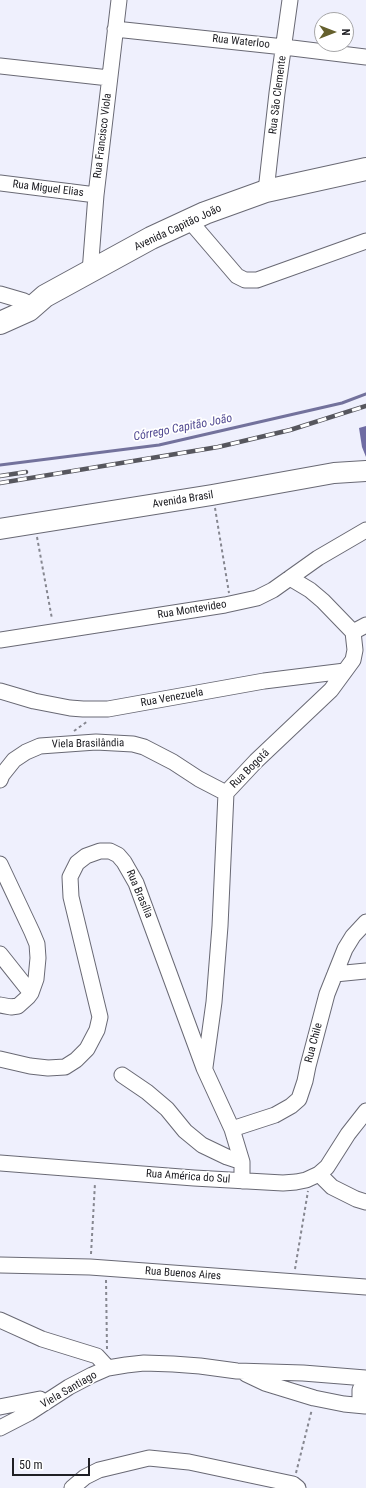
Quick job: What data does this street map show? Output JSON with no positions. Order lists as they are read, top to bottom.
{
  "streets": {
    "highway": ["Avenida Capitão João"],
    "main road": ["Avenida Brasil"],
    "street": [
      "Rua Waterloo",
      "Rua São Clemente",
      "Rua Francisco Viola",
      "Rua Miguel Elias",
      "Rua Montevideo",
      "Rua Venezuela",
      "Viela Brasilândia",
      "Rua Bogotá",
      "Rua Brasília",
      "Rua Chile",
      "Rua América do Sul",
      "Rua Buenos Aires",
      "Viela Santiago"
    ]
  },
  "crossings": [
    ["Rua Waterloo", "Rua São Clemente"],
    ["Rua Waterloo", "Rua Francisco Viola"],
    ["Rua São Clemente", "Avenida Capitão João"],
    ["Rua Francisco Viola", "Rua Miguel Elias"],
    ["Rua Francisco Viola", "Avenida Capitão João"],
    ["Rua Venezuela", "Rua Bogotá"],
    ["Viela Brasilândia", "Rua Bogotá"],
    ["Rua Bogotá", "Rua Brasília"],
    ["Rua Brasília", "Rua Chile"],
    ["Rua Brasília", "Rua América do Sul"]
  ],
  "water": ["Córrego Capitão João"],
  "scale_bar": "50 m",
  "north": "right"
}
